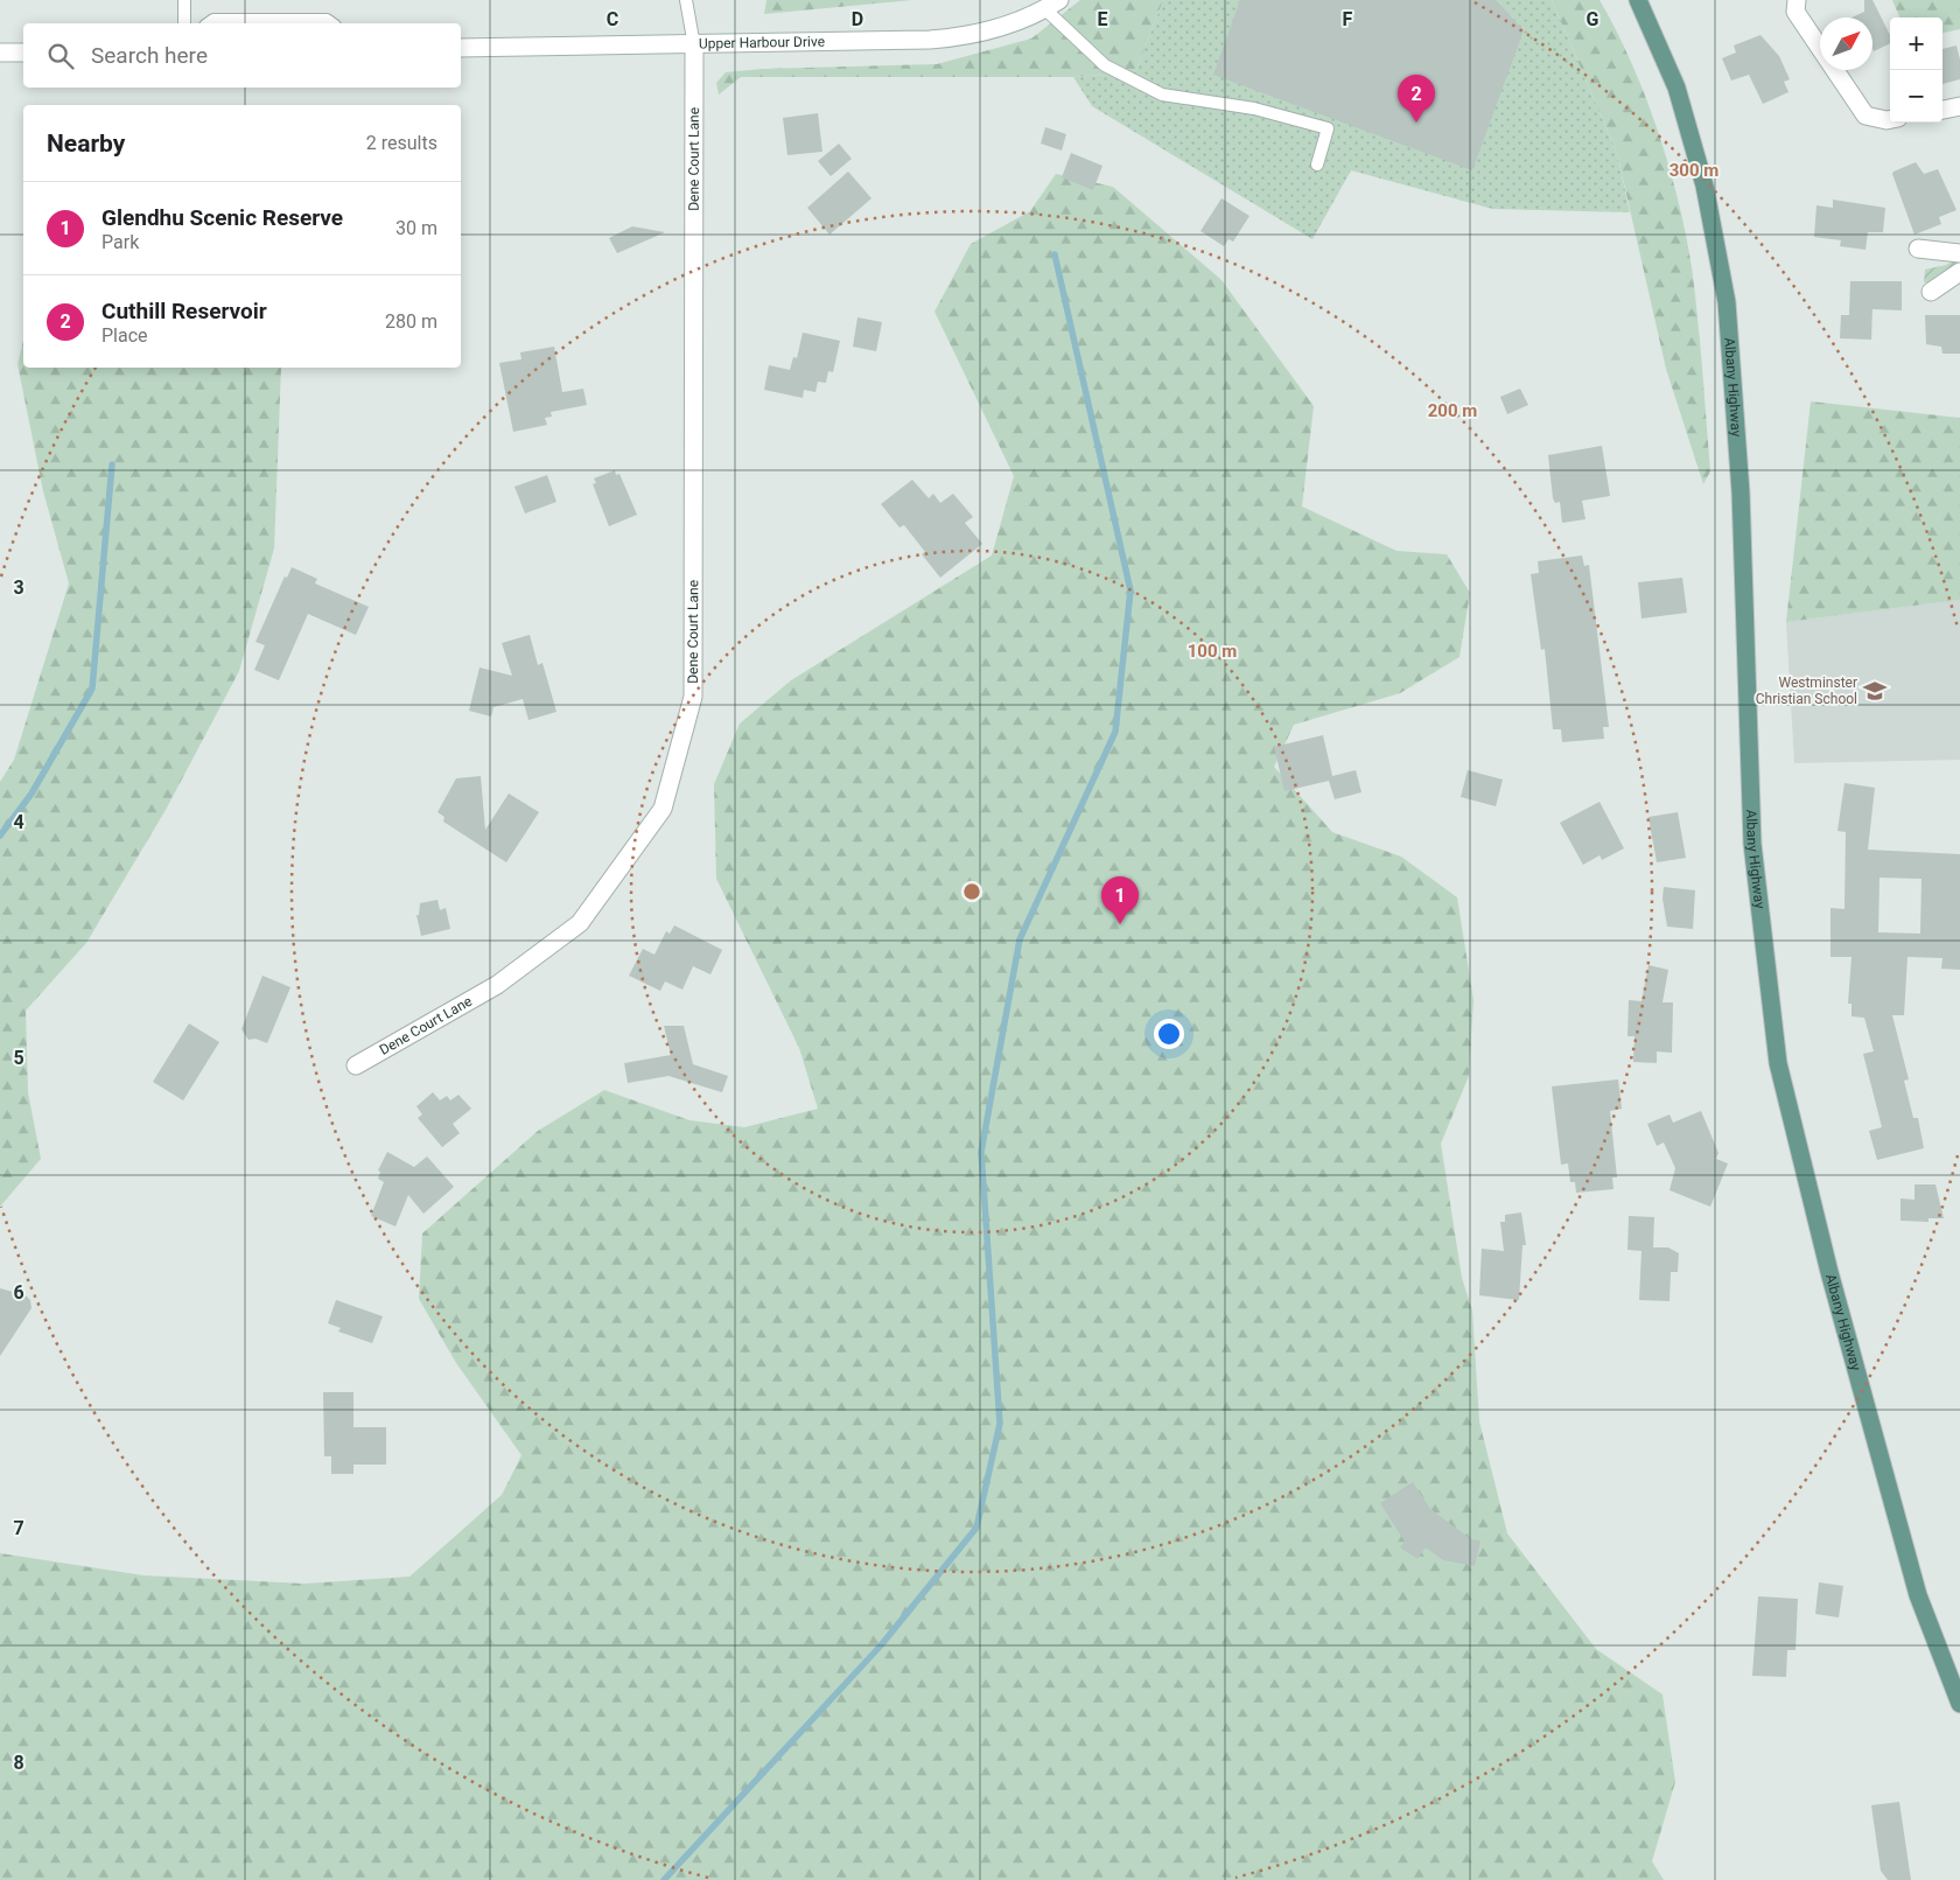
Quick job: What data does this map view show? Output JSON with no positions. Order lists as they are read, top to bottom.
{
  "streets": {
    "main road": ["Albany Highway"],
    "street": ["Upper Harbour Drive", "Dene Court Lane"]
  },
  "crossings": [
    ["Upper Harbour Drive", "Dene Court Lane"]
  ],
  "places": {
    "school or university": ["Westminster Christian School"]
  },
  "north": "top right",
  "page": {
    "map_buttons": ["+", "−"],
    "search": "Search here",
    "pins": ["2", "1"],
    "heading": ["Nearby", "2 results"],
    "list": [
      {
        "mark": "1",
        "name": "Glendhu Scenic Reserve",
        "note": "Park",
        "value": "30 m"
      },
      {
        "mark": "2",
        "name": "Cuthill Reservoir",
        "note": "Place",
        "value": "280 m"
      }
    ]
  },
  "grid": {
    "columns": [
      "C",
      "D",
      "E",
      "F",
      "G"
    ],
    "rows": [
      "3",
      "4",
      "5",
      "6",
      "7",
      "8"
    ]
  },
  "rings": ["300 m", "200 m", "100 m"]
}
